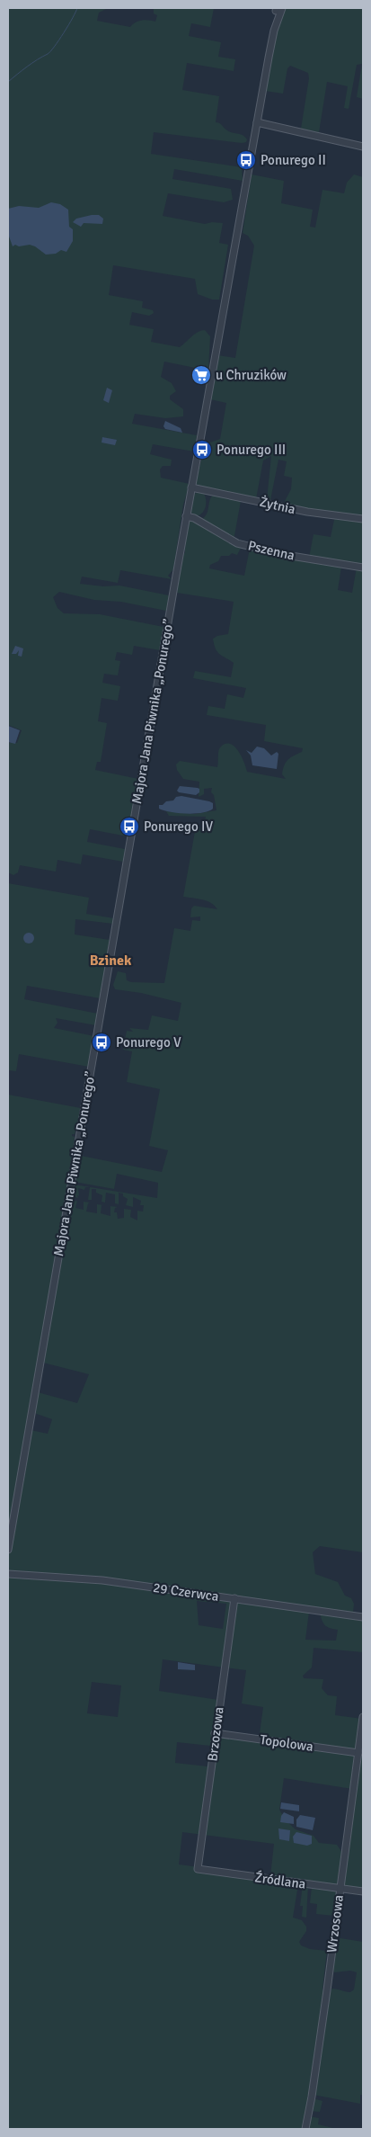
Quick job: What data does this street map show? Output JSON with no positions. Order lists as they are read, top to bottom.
{
  "streets": {
    "street": [
      "Żytnia",
      "Pszenna",
      "Majora Jana Piwnika „Ponurego”",
      "29 Czerwca",
      "Brzozowa",
      "Topolowa",
      "Źródlana",
      "Wrzosowa"
    ]
  },
  "crossings": [
    ["Żytnia", "Majora Jana Piwnika „Ponurego”"],
    ["Pszenna", "Majora Jana Piwnika „Ponurego”"],
    ["29 Czerwca", "Brzozowa"],
    ["Brzozowa", "Topolowa"],
    ["Brzozowa", "Źródlana"],
    ["Topolowa", "Wrzosowa"],
    ["Źródlana", "Wrzosowa"]
  ],
  "districts": ["Bzinek"],
  "places": {
    "bus stop": [
      "Ponurego II",
      "Ponurego III",
      "Ponurego IV",
      "Ponurego V"
    ],
    "supermarket": ["u Chruzików"]
  }
}
